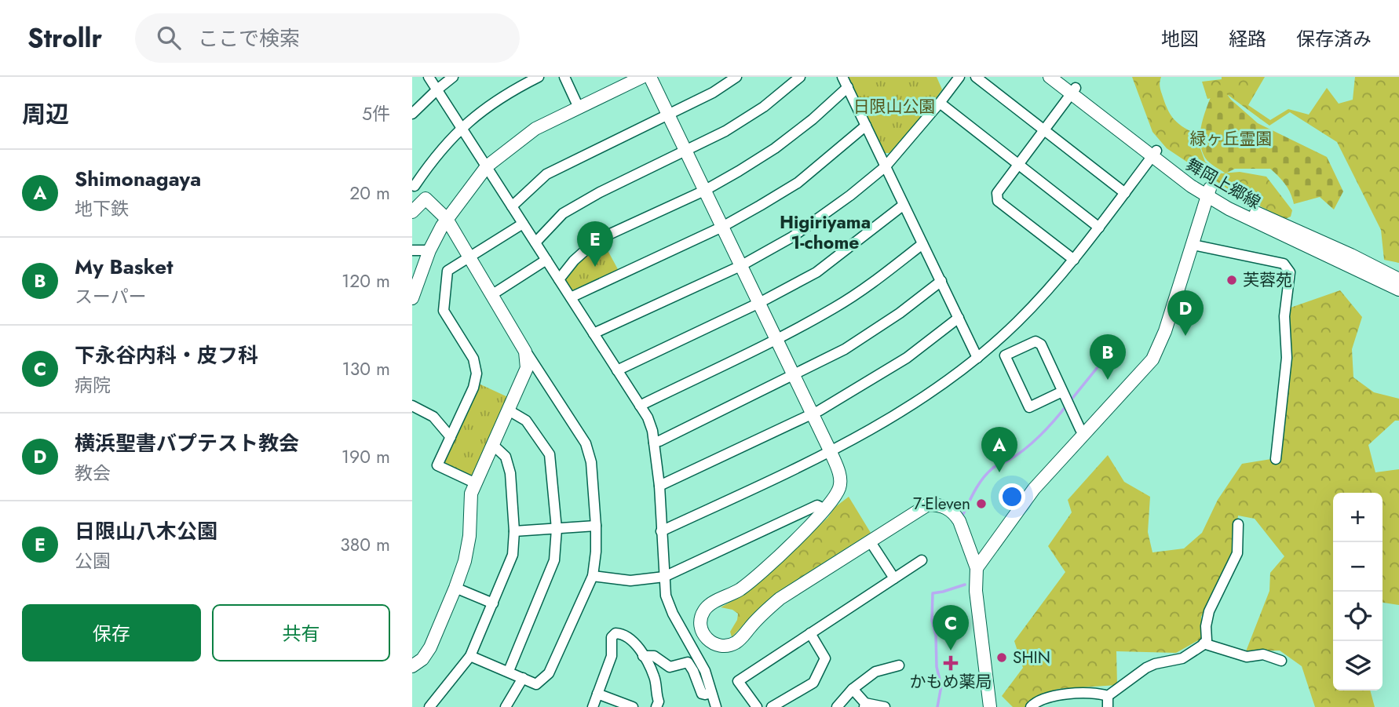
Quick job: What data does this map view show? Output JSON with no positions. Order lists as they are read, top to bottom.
{
  "streets": {
    "street": ["舞岡上郷線"]
  },
  "districts": ["Higiriyama 1-chome"],
  "parks": ["日限山公園", "緑ヶ丘霊園"],
  "places": {
    "other": ["芙蓉苑", "7-Eleven", "SHIN"],
    "health": ["かもめ薬局"]
  },
  "page": {
    "header": "Strollr",
    "search": "ここで検索",
    "nav": ["地図", "経路", "保存済み"],
    "heading": ["周辺", "5件"],
    "list": [
      {
        "mark": "A",
        "name": "Shimonagaya",
        "note": "地下鉄",
        "value": "20 m"
      },
      {
        "mark": "B",
        "name": "My Basket",
        "note": "スーパー",
        "value": "120 m"
      },
      {
        "mark": "C",
        "name": "下永谷内科・皮フ科",
        "note": "病院",
        "value": "130 m"
      },
      {
        "mark": "D",
        "name": "横浜聖書バプテスト教会",
        "note": "教会",
        "value": "190 m"
      },
      {
        "mark": "E",
        "name": "日限山八木公園",
        "note": "公園",
        "value": "380 m"
      }
    ],
    "pins": [
      "E",
      "D",
      "B",
      "A",
      "C"
    ],
    "map_buttons": ["+", "−"],
    "buttons": ["保存", "共有"]
  }
}
